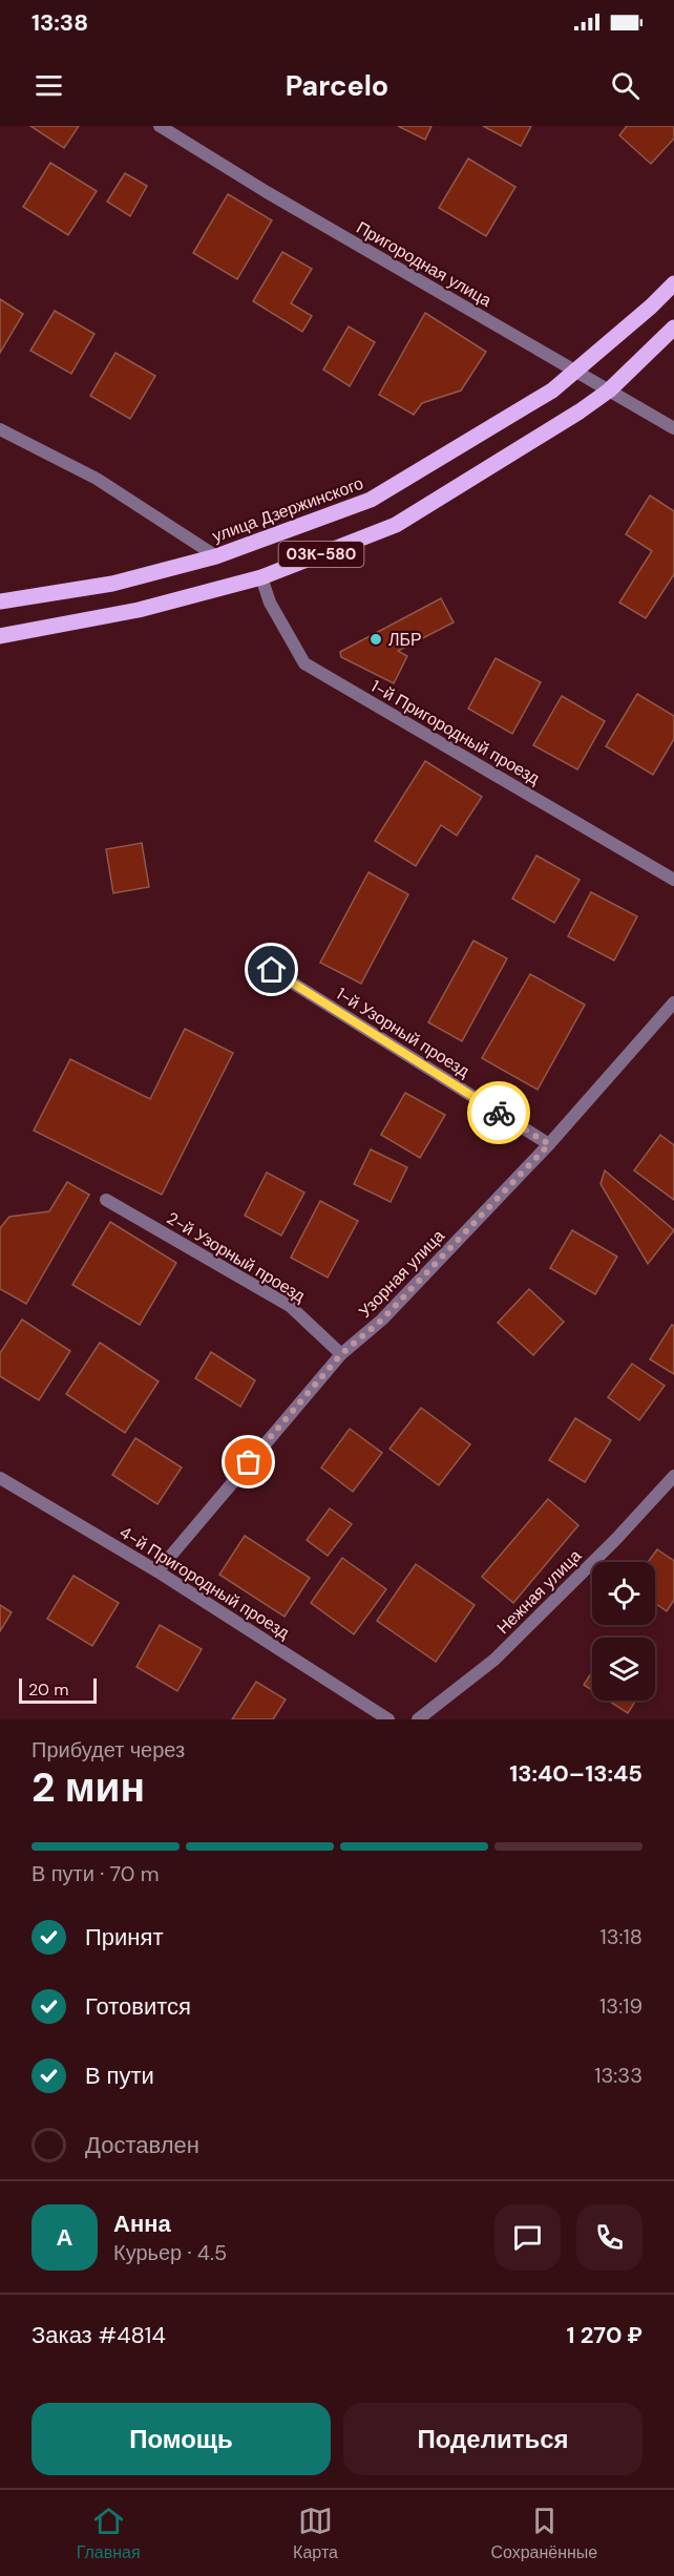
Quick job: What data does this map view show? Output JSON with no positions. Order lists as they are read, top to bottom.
{
  "streets": {
    "main road": ["улица Дзержинского", "03К-580"],
    "street": [
      "Пригородная улица",
      "1-й Пригородный проезд",
      "1-й Узорный проезд",
      "2-й Узорный проезд",
      "Узорная улица",
      "4-й Пригородный проезд",
      "Нежная улица"
    ]
  },
  "crossings": [
    ["Пригородная улица", "улица Дзержинского"],
    ["Пригородная улица", "03К-580"],
    ["03К-580", "1-й Пригородный проезд"],
    ["1-й Узорный проезд", "Узорная улица"],
    ["2-й Узорный проезд", "Узорная улица"],
    ["Узорная улица", "4-й Пригородный проезд"]
  ],
  "places": ["ЛБР"],
  "scale_bar": "20 m",
  "page": {
    "status": "13:38",
    "header": "Parcelo",
    "scale": "20 m",
    "heading": ["2 мин", "Прибудет через", "13:40–13:45"],
    "panel": [
      "Анна",
      "Курьер · 4.5",
      "Заказ #4814",
      "1 270 ₽"
    ],
    "bar": "В пути · 70 m",
    "list": [
      ["Принят", "13:18"],
      ["Готовится", "13:19"],
      ["В пути", "13:33"],
      "Доставлен"
    ],
    "round": "А",
    "buttons": ["Помощь", "Поделиться"],
    "tabs": ["Главная", "Карта", "Сохранённые"]
  }
}
